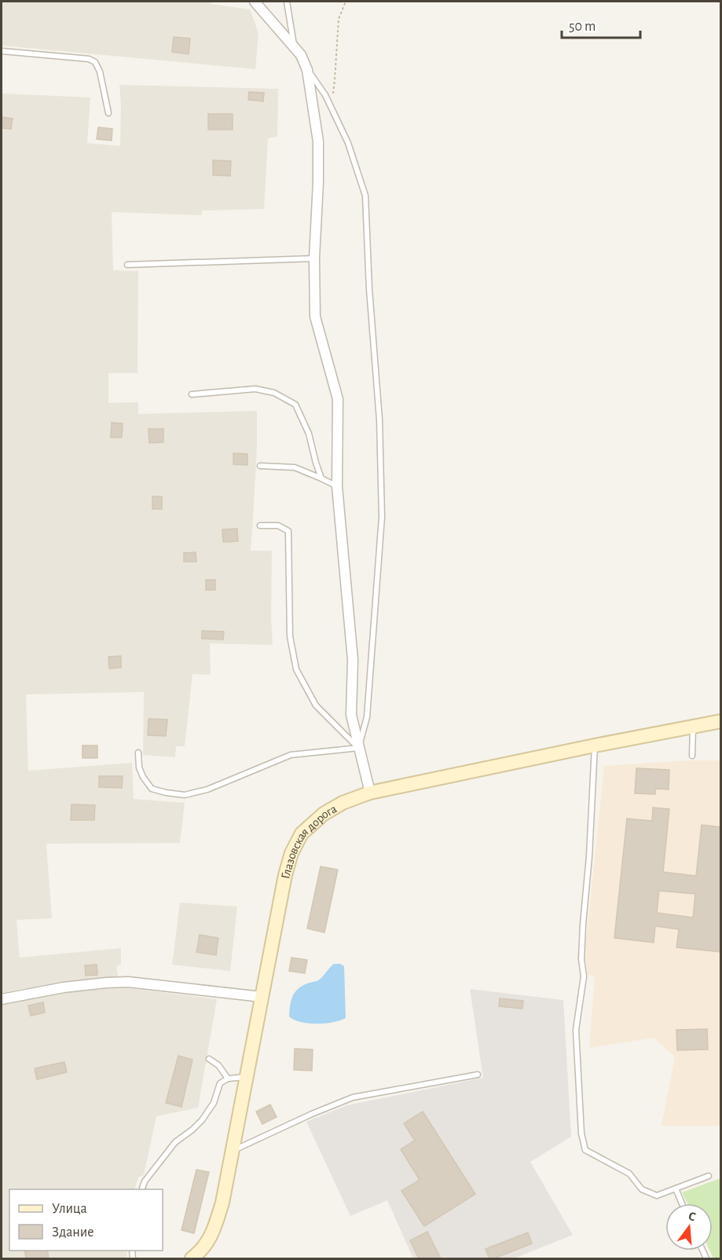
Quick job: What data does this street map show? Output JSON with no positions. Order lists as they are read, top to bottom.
{
  "streets": {
    "street": ["Глазовская дорога"]
  },
  "legend": ["Улица", "Здание"],
  "scale_bar": "50 m",
  "north": "top"
}
